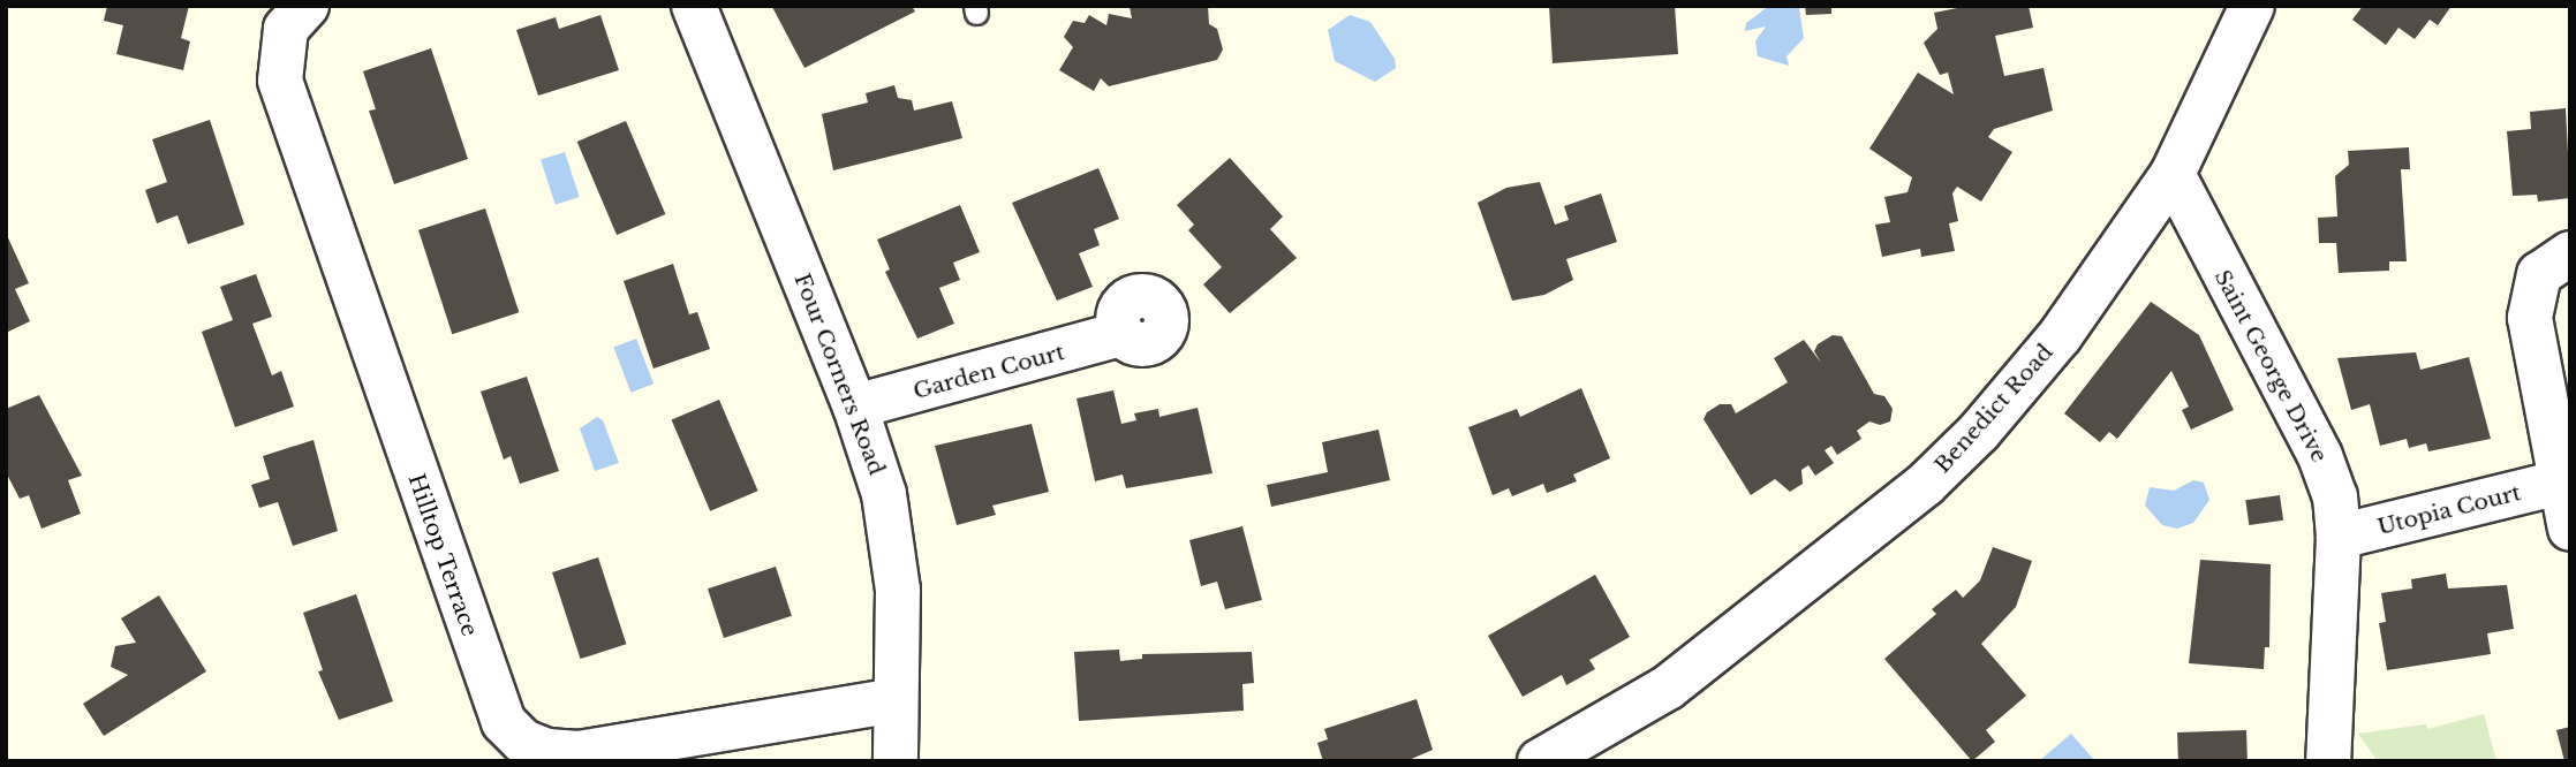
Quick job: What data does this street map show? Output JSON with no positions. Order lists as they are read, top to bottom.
{
  "streets": {
    "street": [
      "Saint George Drive",
      "Garden Court",
      "Four Corners Road",
      "Benedict Road",
      "Utopia Court",
      "Hilltop Terrace"
    ]
  },
  "crossings": [
    ["Saint George Drive", "Benedict Road"],
    ["Saint George Drive", "Utopia Court"],
    ["Garden Court", "Four Corners Road"],
    ["Four Corners Road", "Hilltop Terrace"]
  ]
}
